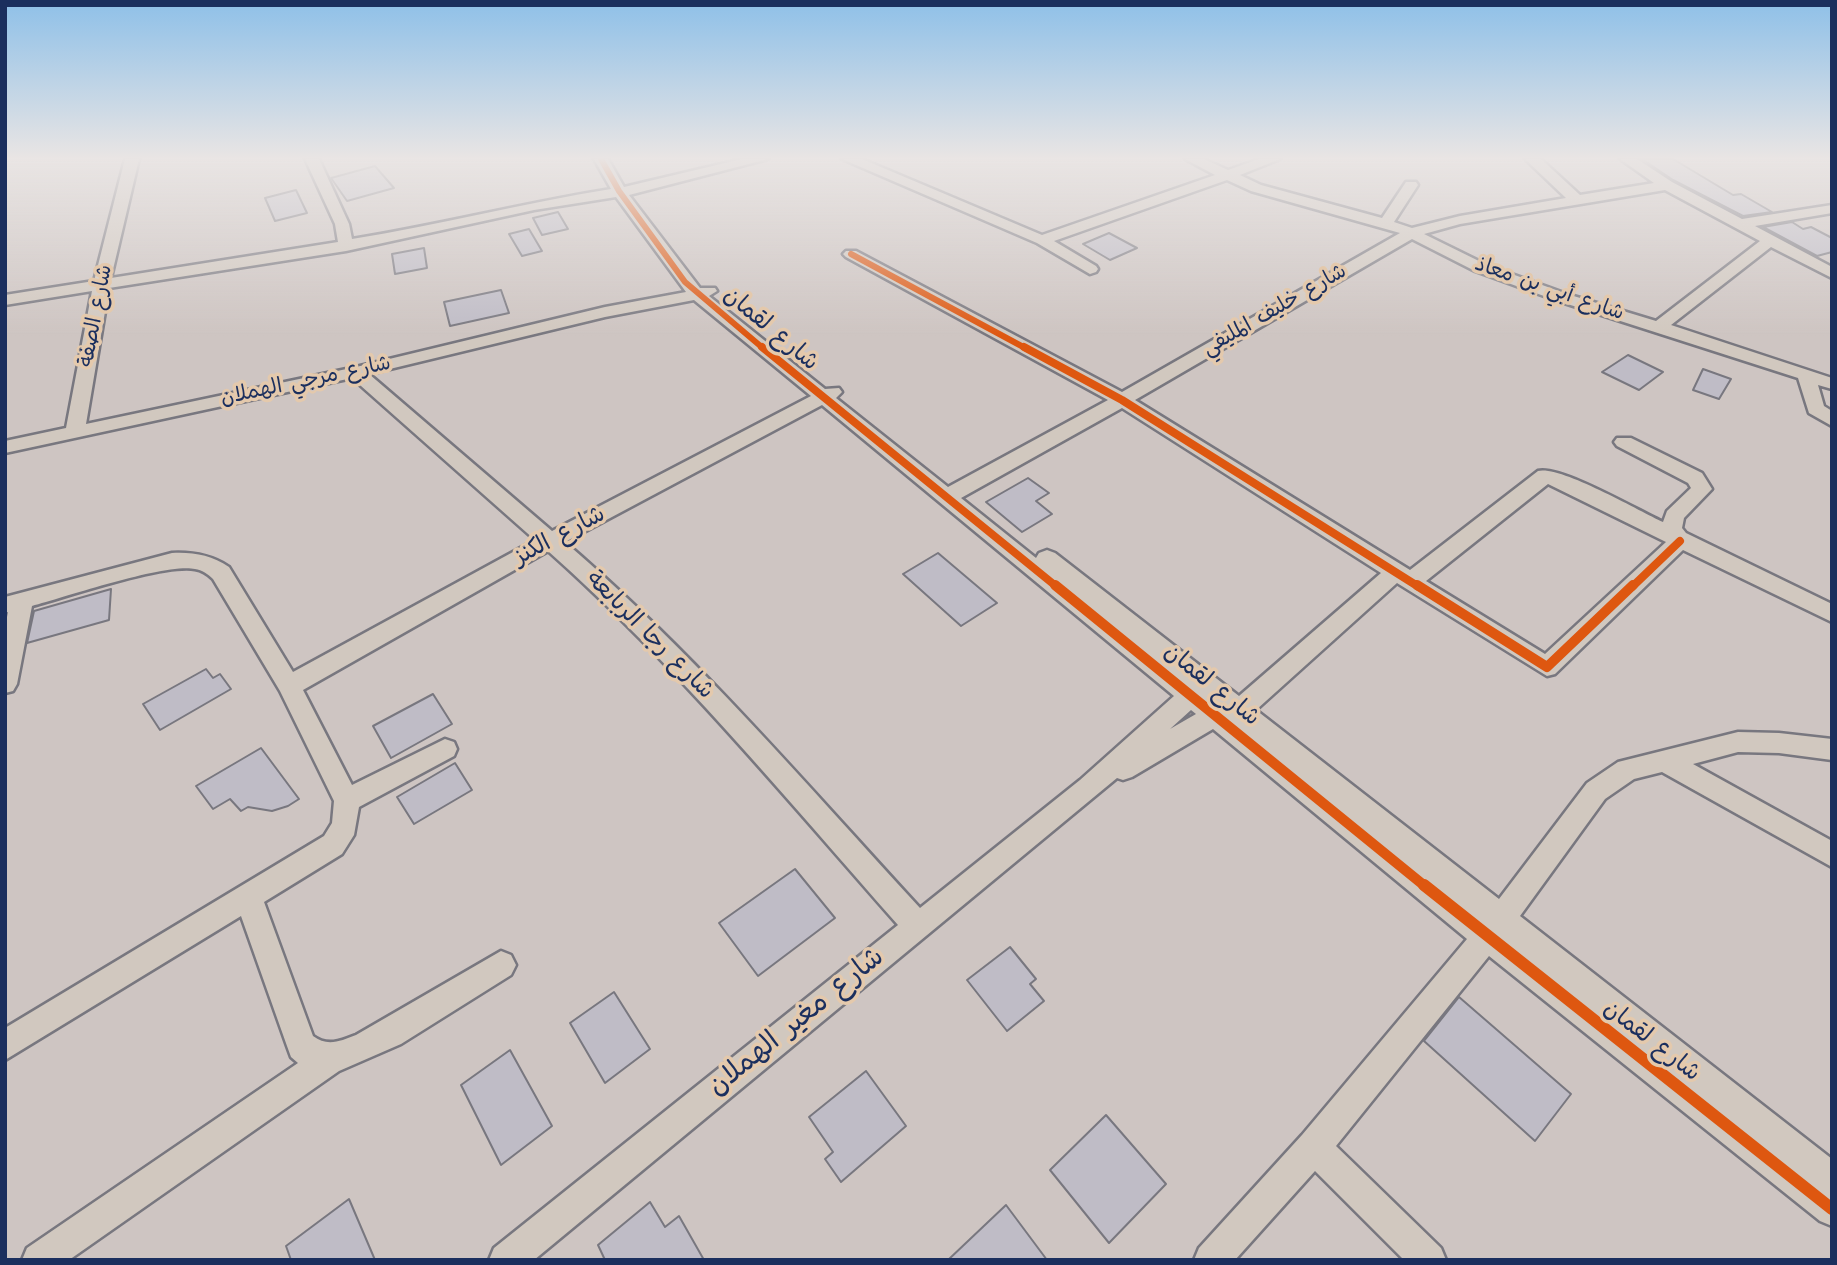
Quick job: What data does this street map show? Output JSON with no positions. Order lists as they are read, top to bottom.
{
  "streets": {
    "street": [
      "شارع أبي بن معاذ",
      "شارع خليف المليفي",
      "شارع الصفة",
      "شارع لقمان",
      "شارع مرجي الهملان",
      "شارع الكنز",
      "شارع رجا الربابعة",
      "شارع مغير الهملان"
    ]
  },
  "crossings": [
    ["شارع أبي بن معاذ", "شارع خليف المليفي"],
    ["شارع خليف المليفي", "شارع لقمان"],
    ["شارع الصفة", "شارع مرجي الهملان"],
    ["شارع لقمان", "شارع مرجي الهملان"],
    ["شارع لقمان", "شارع الكنز"],
    ["شارع لقمان", "شارع مغير الهملان"],
    ["شارع مرجي الهملان", "شارع رجا الربابعة"],
    ["شارع الكنز", "شارع رجا الربابعة"],
    ["شارع رجا الربابعة", "شارع مغير الهملان"]
  ]
}
